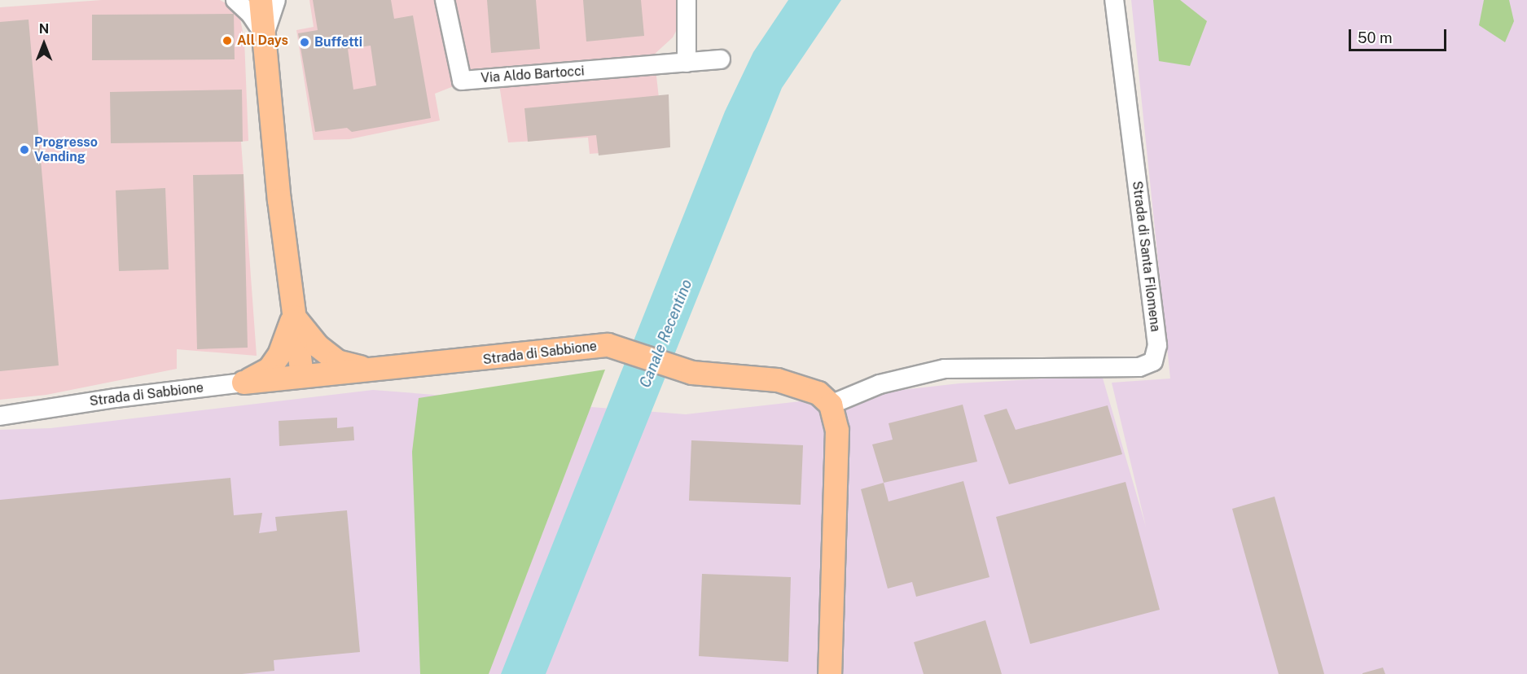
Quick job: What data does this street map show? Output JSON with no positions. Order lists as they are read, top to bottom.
{
  "streets": {
    "main road": ["Strada di Sabbione"],
    "street": ["Via Aldo Bartocci", "Strada di Santa Filomena"]
  },
  "crossings": [
    ["Strada di Santa Filomena", "Strada di Sabbione"]
  ],
  "water": ["Canale Recentino"],
  "places": ["All Days", "Buffetti", "Progresso Vending"],
  "scale_bar": "50 m",
  "north": "top"
}
